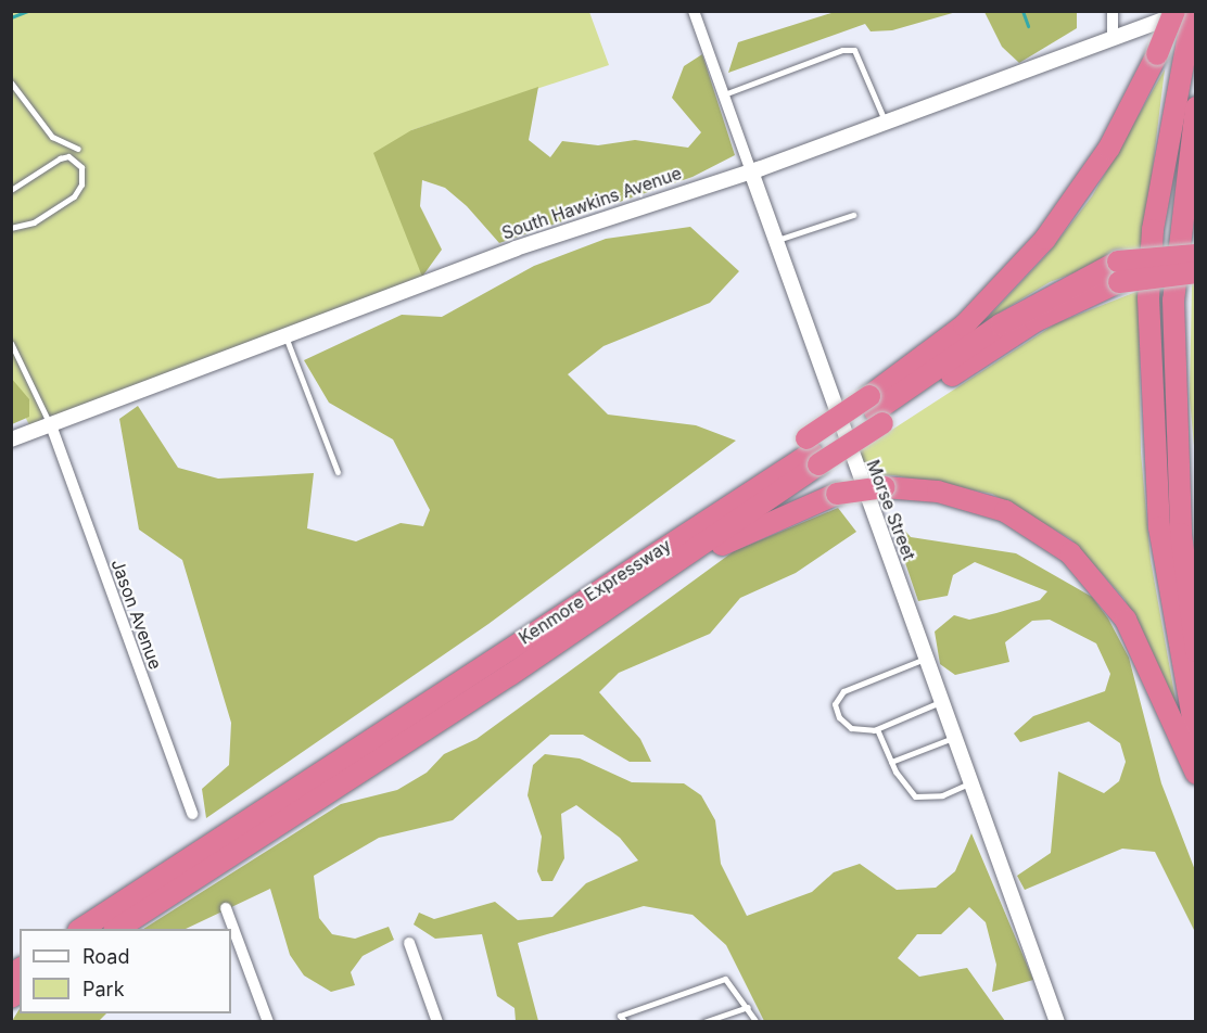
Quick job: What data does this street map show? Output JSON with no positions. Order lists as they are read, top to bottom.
{
  "streets": {
    "highway": ["Kenmore Expressway"],
    "street": ["South Hawkins Avenue", "Morse Street", "Jason Avenue"]
  },
  "crossings": [
    ["South Hawkins Avenue", "Morse Street"],
    ["South Hawkins Avenue", "Jason Avenue"]
  ],
  "legend": ["Road", "Park"]
}
